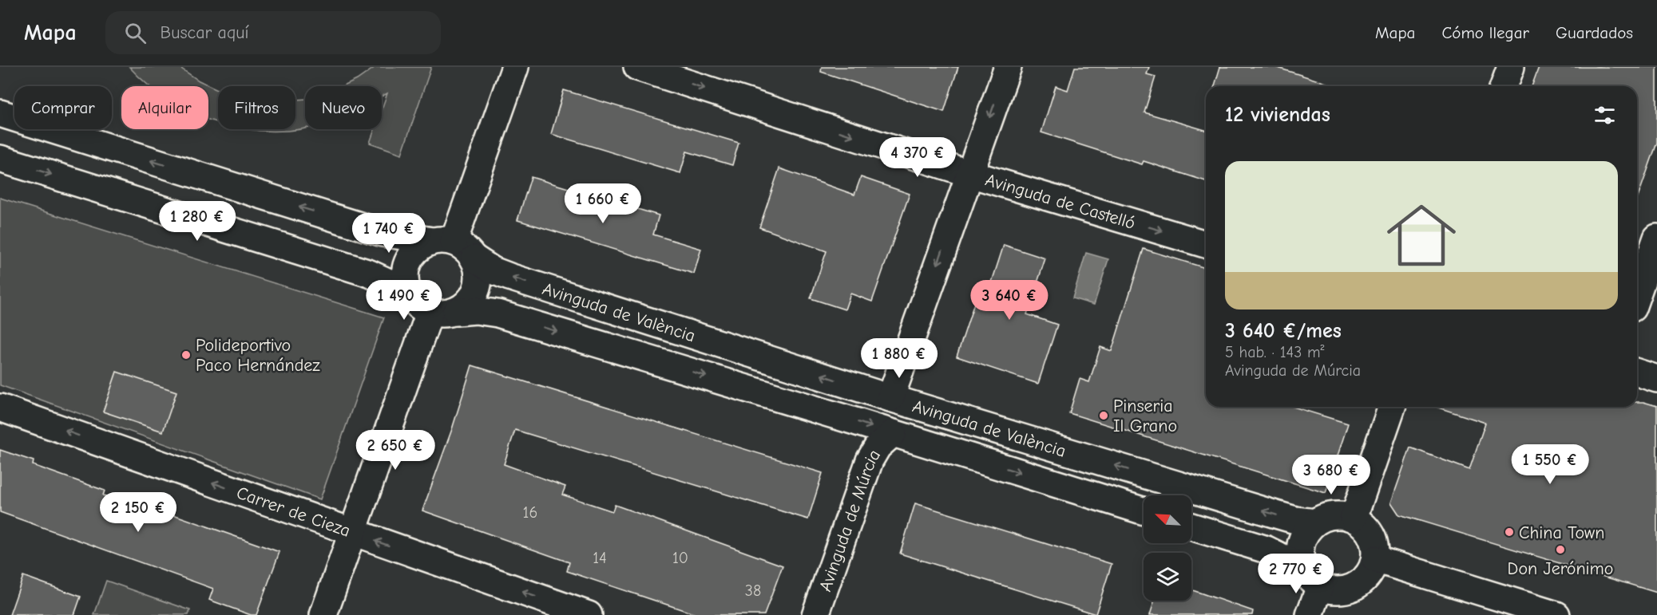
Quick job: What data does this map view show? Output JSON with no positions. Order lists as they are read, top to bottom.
{
  "streets": {
    "street": [
      "Avinguda de Castelló",
      "Avinguda de València",
      "Carrer de Cieza",
      "Avinguda de Múrcia"
    ]
  },
  "crossings": [
    ["Avinguda de València", "Avinguda de Múrcia"]
  ],
  "one_way": ["Avinguda de Castelló", "Carrer de Cieza"],
  "places": [
    "Polideportivo Paco Hernández",
    "Pinseria Il Grano",
    "China Town",
    "Don Jerónimo"
  ],
  "house_numbers": [
    "16",
    "14",
    "10",
    "38"
  ],
  "north": "top left",
  "page": {
    "header": "Mapa",
    "search": "Buscar aquí",
    "nav": ["Mapa", "Cómo llegar", "Guardados"],
    "chip": [
      "Comprar",
      "Alquilar",
      "Filtros",
      "Nuevo"
    ],
    "heading": "12 viviendas",
    "price": [
      "4 370 €",
      "1 660 €",
      "1 280 €",
      "1 740 €",
      "1 490 €",
      "3 640 €",
      "1 880 €",
      "2 650 €",
      "1 550 €",
      "3 680 €",
      "2 150 €",
      "2 770 €"
    ],
    "list": [
      {
        "name": "3 640 €/mes",
        "note": "5 hab. · 143 m² · Avinguda de Múrcia"
      }
    ]
  }
}
